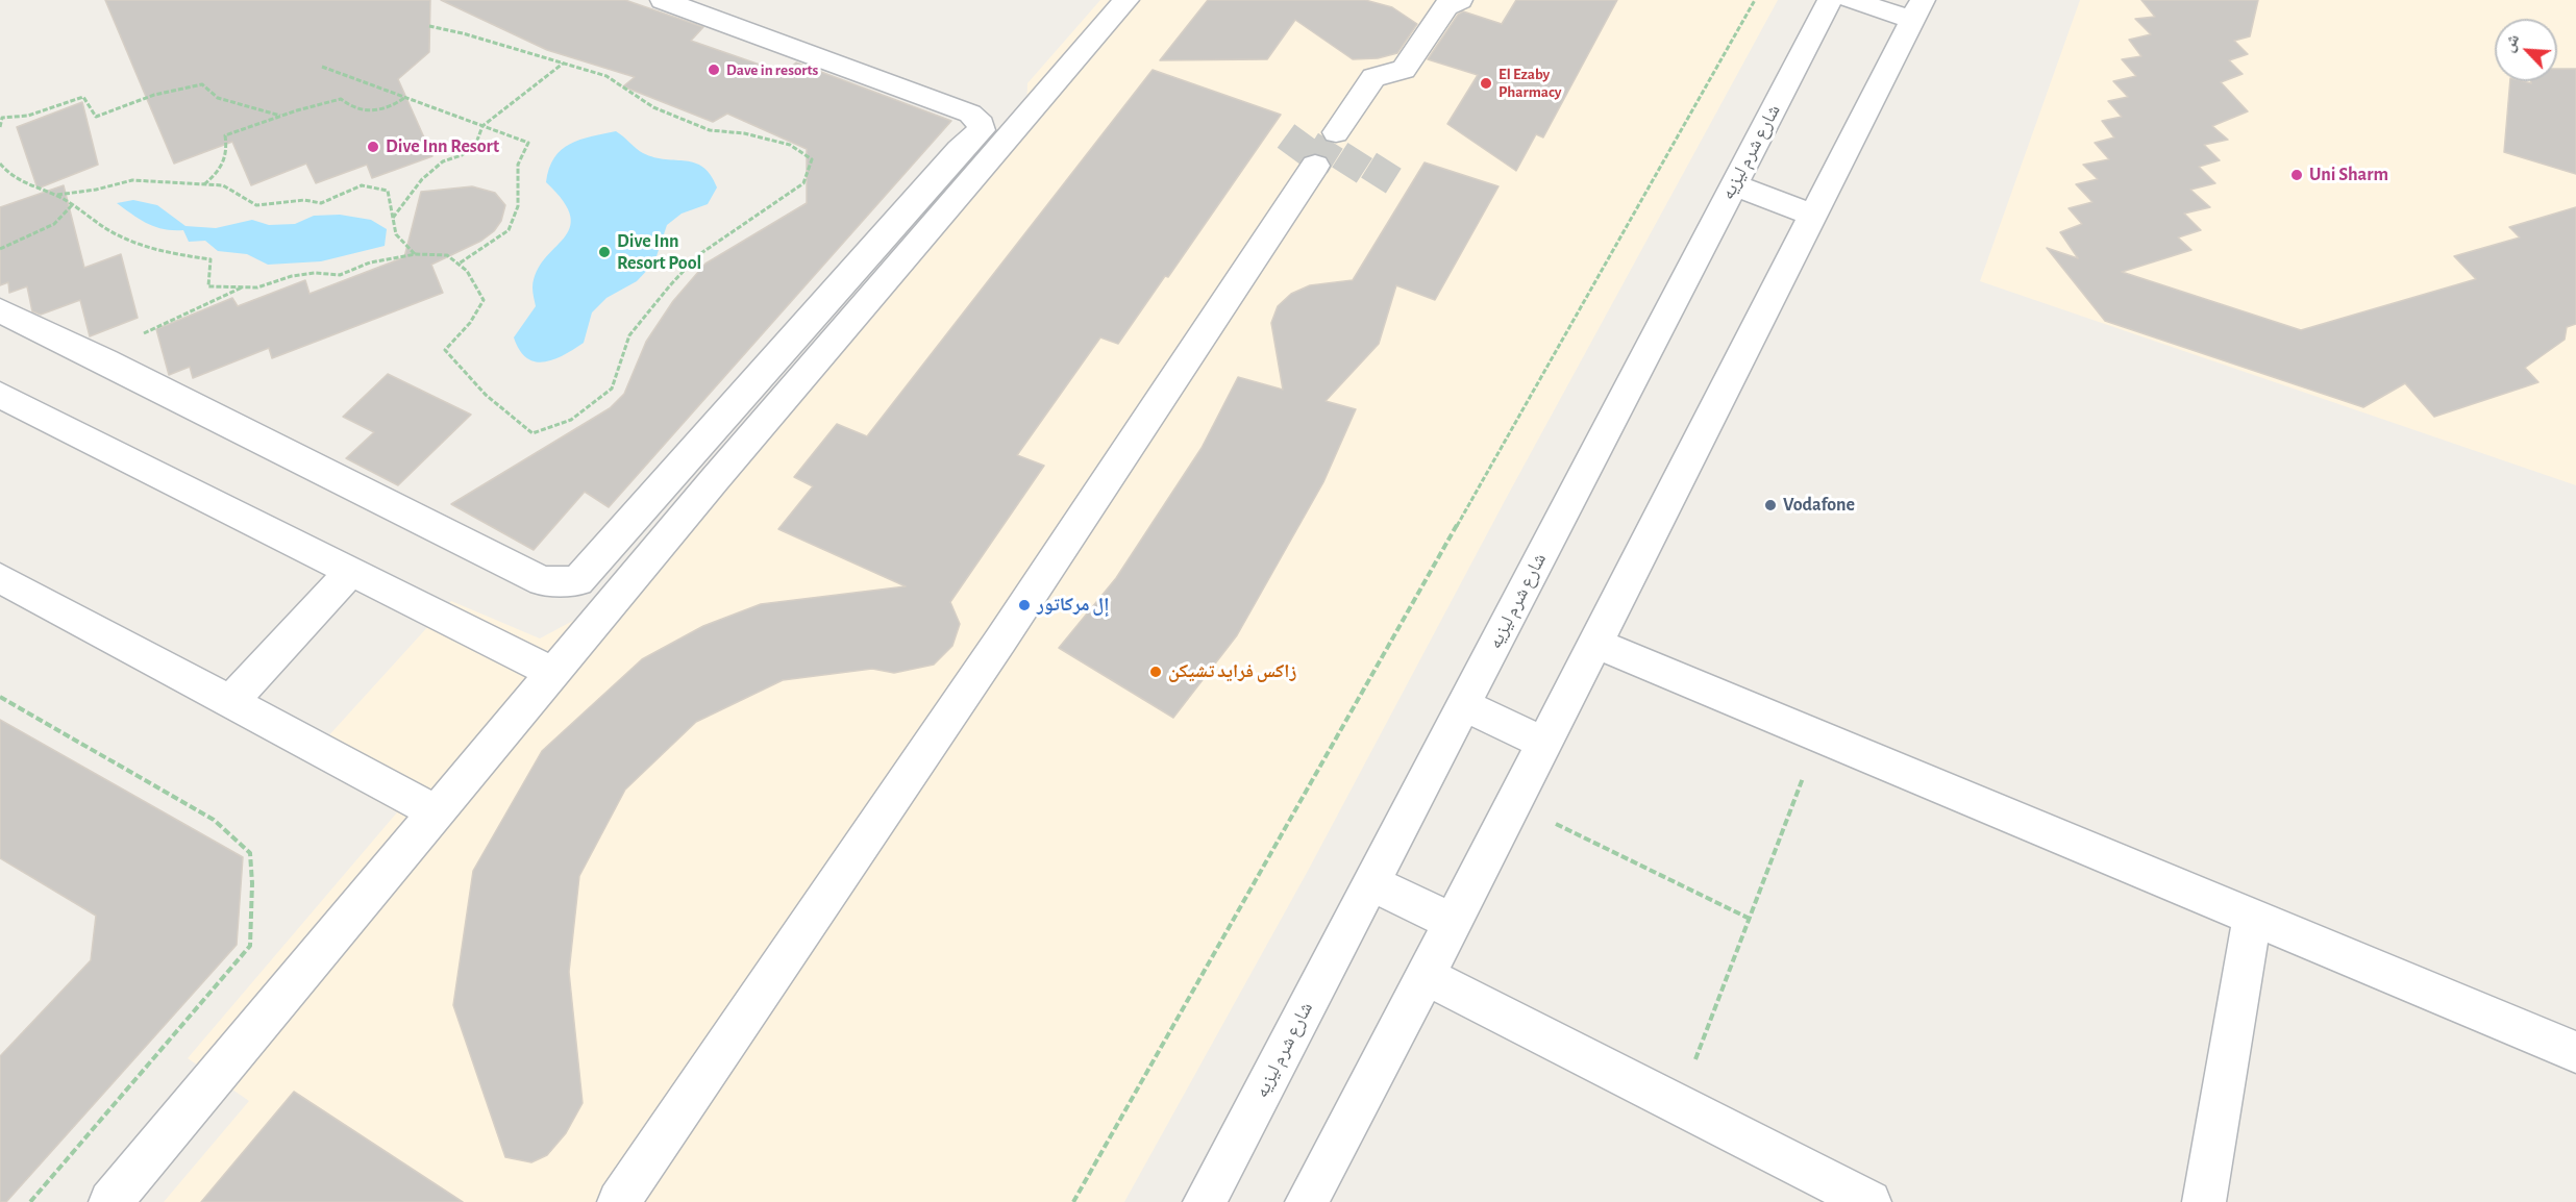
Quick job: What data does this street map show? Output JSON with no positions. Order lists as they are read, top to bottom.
{
  "streets": {
    "street": ["شارع شرم ليزيه"]
  },
  "places": [
    "Dave in resorts",
    "El Ezaby Pharmacy",
    "Dive Inn Resort",
    "Uni Sharm",
    "Dive Inn Resort Pool",
    "Vodafone",
    "إل مركاتور",
    "زاكس فرايد تشيكن"
  ],
  "north": "top left"
}
